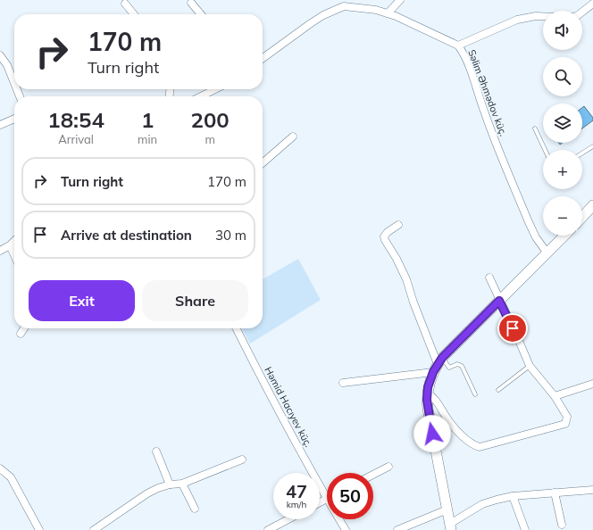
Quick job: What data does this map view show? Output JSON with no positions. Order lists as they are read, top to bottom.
{
  "streets": {
    "street": ["Səlim Əhmədov küç.", "Həmid Hacıyev küç."]
  },
  "page": {
    "map_buttons": ["+", "−"],
    "turn": ["170 m", "Turn right"],
    "eta": [
      "18:54",
      "Arrival",
      "1",
      "min",
      "200",
      "m"
    ],
    "list": [
      {
        "name": "Turn right",
        "value": "170 m"
      },
      {
        "name": "Arrive at destination",
        "value": "30 m"
      }
    ],
    "buttons": ["Exit", "Share"],
    "speed": "47 km/h",
    "limit": "50"
  }
}
